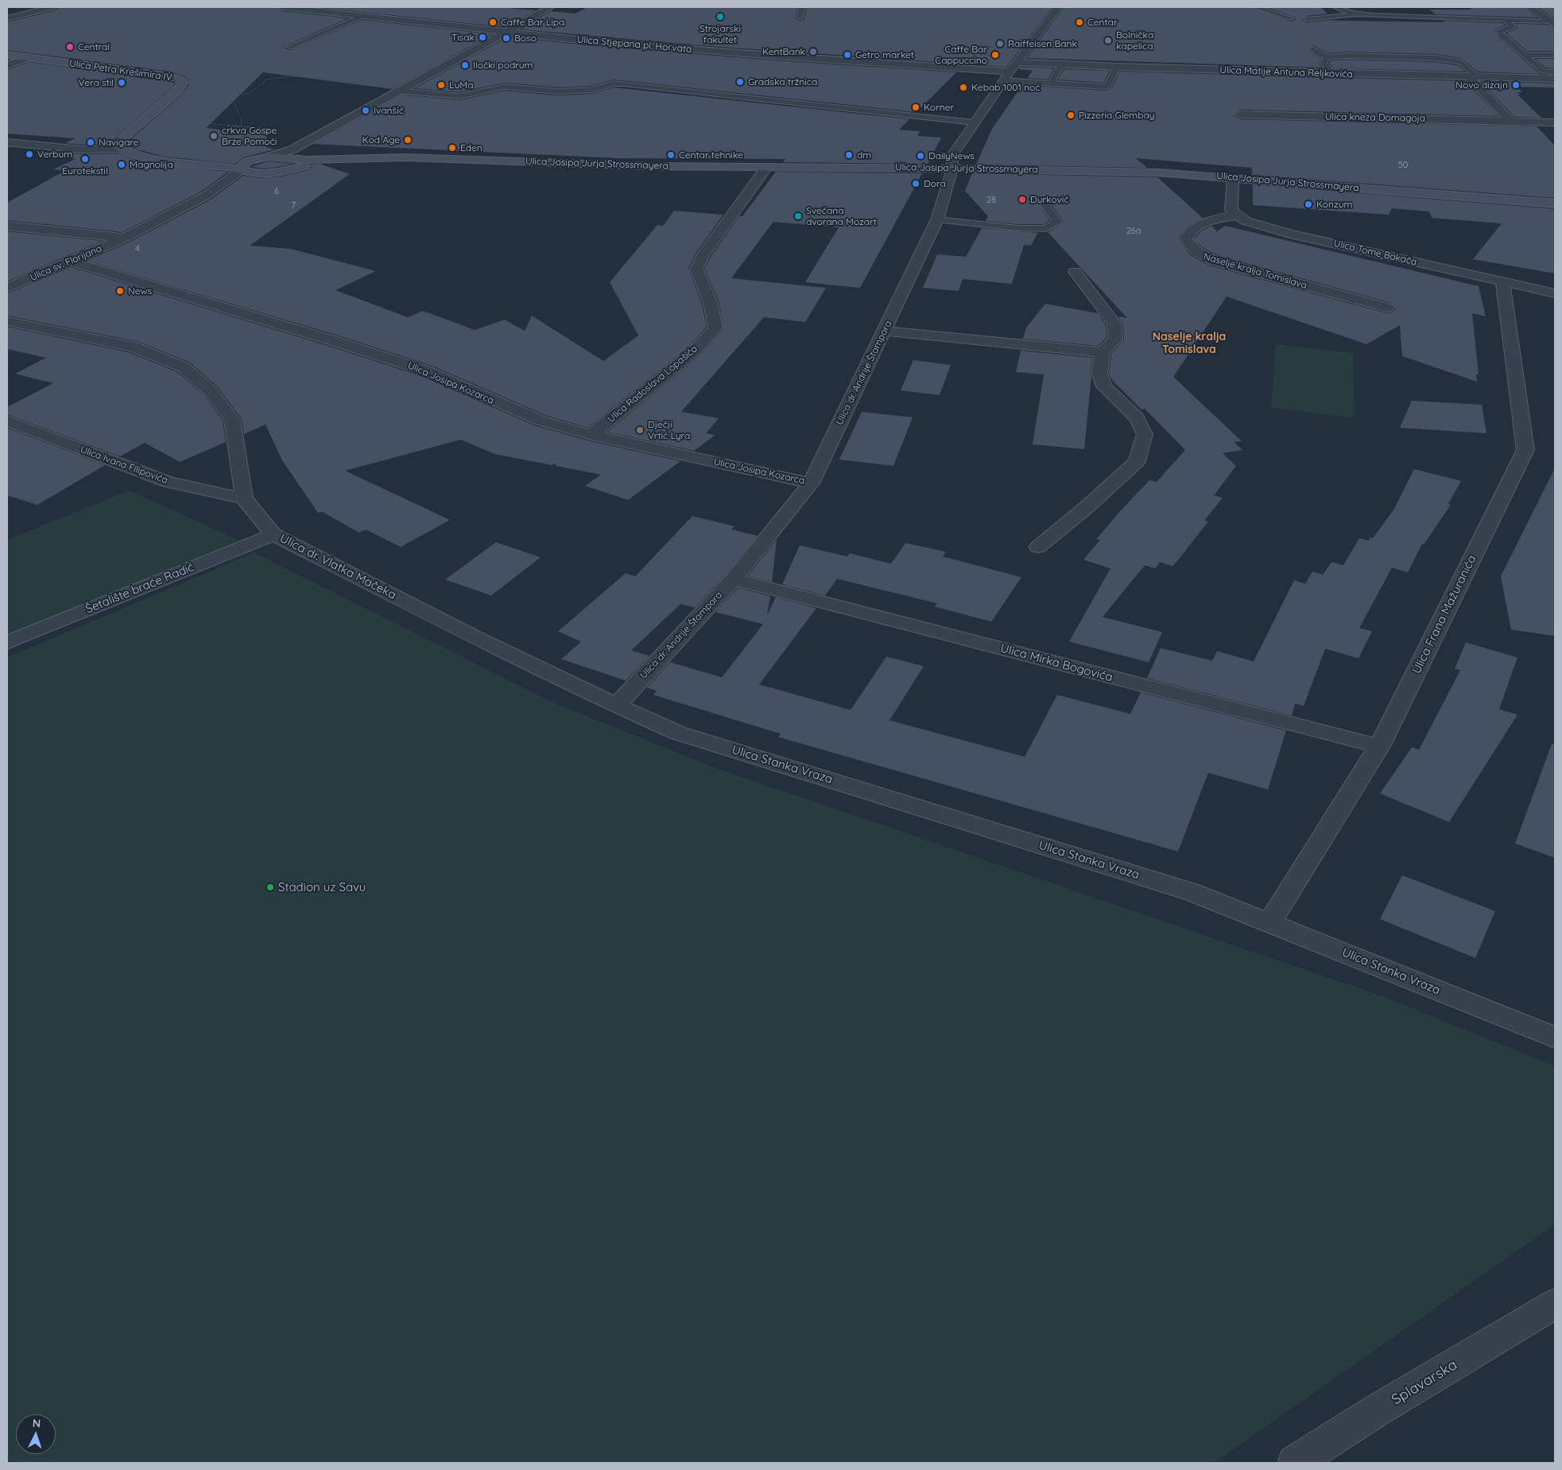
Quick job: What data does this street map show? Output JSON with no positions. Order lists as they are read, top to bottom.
{
  "streets": {
    "main road": ["Ulica Petra Krešimira IV.", "Ulica Josipa Jurja Strossmayera"],
    "street": [
      "Ulica Stjepana pl. Horvata",
      "Ulica Matije Antuna Reljkovića",
      "Ulica kneza Domagoja",
      "Ulica Tome Bakača",
      "Ulica sv. Florijana",
      "Naselje kralja Tomislava",
      "Ulica dr. Andrije Štampara",
      "Ulica Josipa Kozarca",
      "Ulica Radoslava Lopašića",
      "Ulica Ivana Filipovića",
      "Ulica dr. Vlatka Mačeka",
      "Šetalište braće Radić",
      "Ulica Frana Mažuranića",
      "Ulica Mirka Bogovića",
      "Ulica Stanka Vraza",
      "Splavarska"
    ]
  },
  "crossings": [
    ["Ulica Stjepana pl. Horvata", "Ulica dr. Andrije Štampara"],
    ["Ulica Matije Antuna Reljkovića", "Ulica dr. Andrije Štampara"],
    ["Ulica Josipa Jurja Strossmayera", "Ulica dr. Andrije Štampara"],
    ["Ulica Josipa Jurja Strossmayera", "Ulica Radoslava Lopašića"],
    ["Ulica Tome Bakača", "Naselje kralja Tomislava"],
    ["Ulica Tome Bakača", "Ulica Frana Mažuranića"],
    ["Ulica sv. Florijana", "Ulica Josipa Kozarca"],
    ["Ulica dr. Andrije Štampara", "Ulica Josipa Kozarca"],
    ["Ulica dr. Andrije Štampara", "Ulica dr. Vlatka Mačeka"],
    ["Ulica dr. Andrije Štampara", "Ulica Mirka Bogovića"],
    ["Ulica dr. Andrije Štampara", "Ulica Stanka Vraza"],
    ["Ulica Josipa Kozarca", "Ulica Radoslava Lopašića"],
    ["Ulica Ivana Filipovića", "Ulica dr. Vlatka Mačeka"],
    ["Ulica dr. Vlatka Mačeka", "Šetalište braće Radić"],
    ["Ulica dr. Vlatka Mačeka", "Ulica Stanka Vraza"],
    ["Ulica Frana Mažuranića", "Ulica Mirka Bogovića"],
    ["Ulica Frana Mažuranića", "Ulica Stanka Vraza"]
  ],
  "districts": ["Naselje kralja Tomislava"],
  "places": [
    "Strojarski fakultet",
    "Caffe Bar Lipa",
    "Centar",
    "Tisak",
    "Boso",
    "Bolnička kapelica",
    "Raiffeisen Bank",
    "Central",
    "KentBank",
    "Getro market",
    "Caffe Bar Cappuccino",
    "Iločki podrum",
    "Gradska tržnica",
    "Vera stil",
    "LuMa",
    "Novo dizajn",
    "Kebab 1001 noć",
    "Korner",
    "Ivanšić",
    "Pizzeria Glembay",
    "crkva Gospe Brze Pomoći",
    "Kod Age",
    "Navigare",
    "Eden",
    "Verbum",
    "Centar tehnike",
    "dm",
    "DailyNews",
    "Eurotekstil",
    "Magnolija",
    "Dora",
    "Đurković",
    "Konzum",
    "Svečana dvorana Mozart",
    "News",
    "Dječji Vrtić Lyra",
    "Stadion uz Savu"
  ],
  "house_numbers": [
    "50",
    "6",
    "28",
    "7",
    "26a",
    "4"
  ],
  "north": "top"
}
